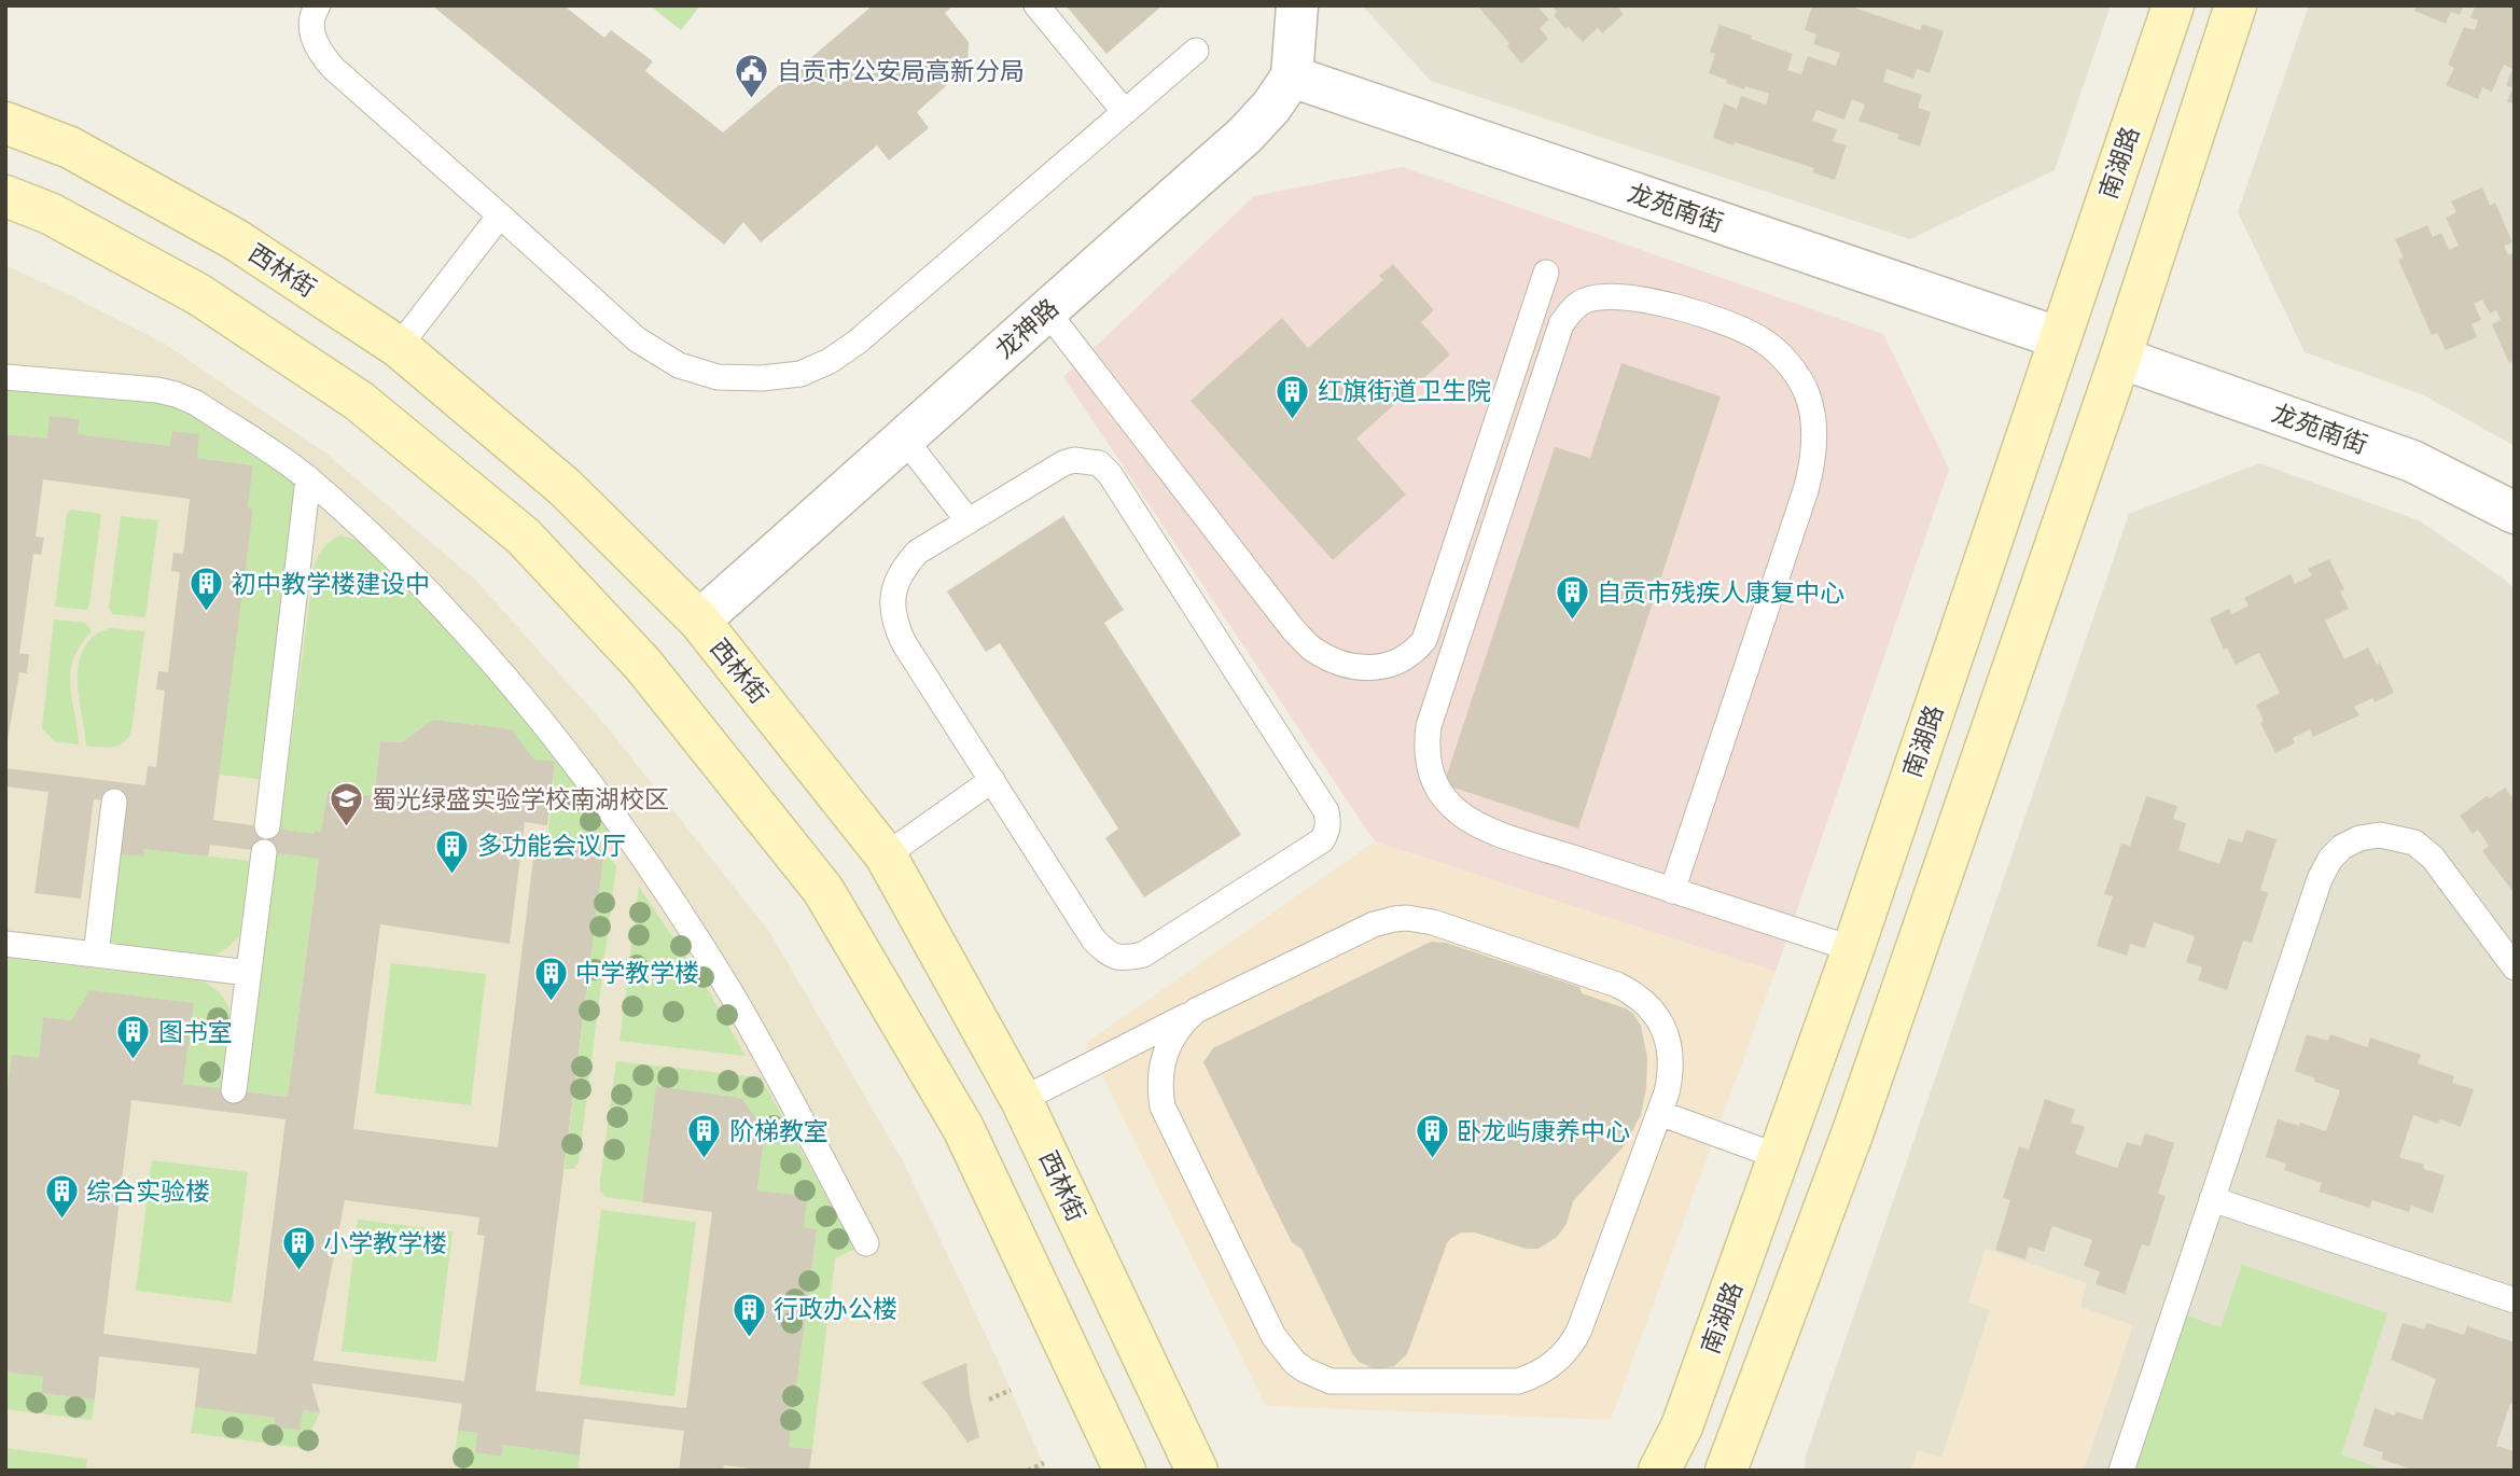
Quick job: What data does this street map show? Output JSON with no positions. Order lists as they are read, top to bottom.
{
  "streets": {
    "main road": ["南湖路", "西林街"],
    "street": ["龙苑南街", "龙神路"]
  },
  "crossings": [
    ["南湖路", "龙苑南街"],
    ["龙苑南街", "龙神路"],
    ["西林街", "龙神路"]
  ],
  "places": {
    "public building": ["自贡市公安局高新分局"],
    "building": [
      "红旗街道卫生院",
      "初中教学楼建设中",
      "自贡市残疾人康复中心",
      "多功能会议厅",
      "中学教学楼",
      "图书室",
      "阶梯教室",
      "卧龙屿康养中心",
      "综合实验楼",
      "小学教学楼",
      "行政办公楼"
    ],
    "school or university": ["蜀光绿盛实验学校南湖校区"]
  }
}
